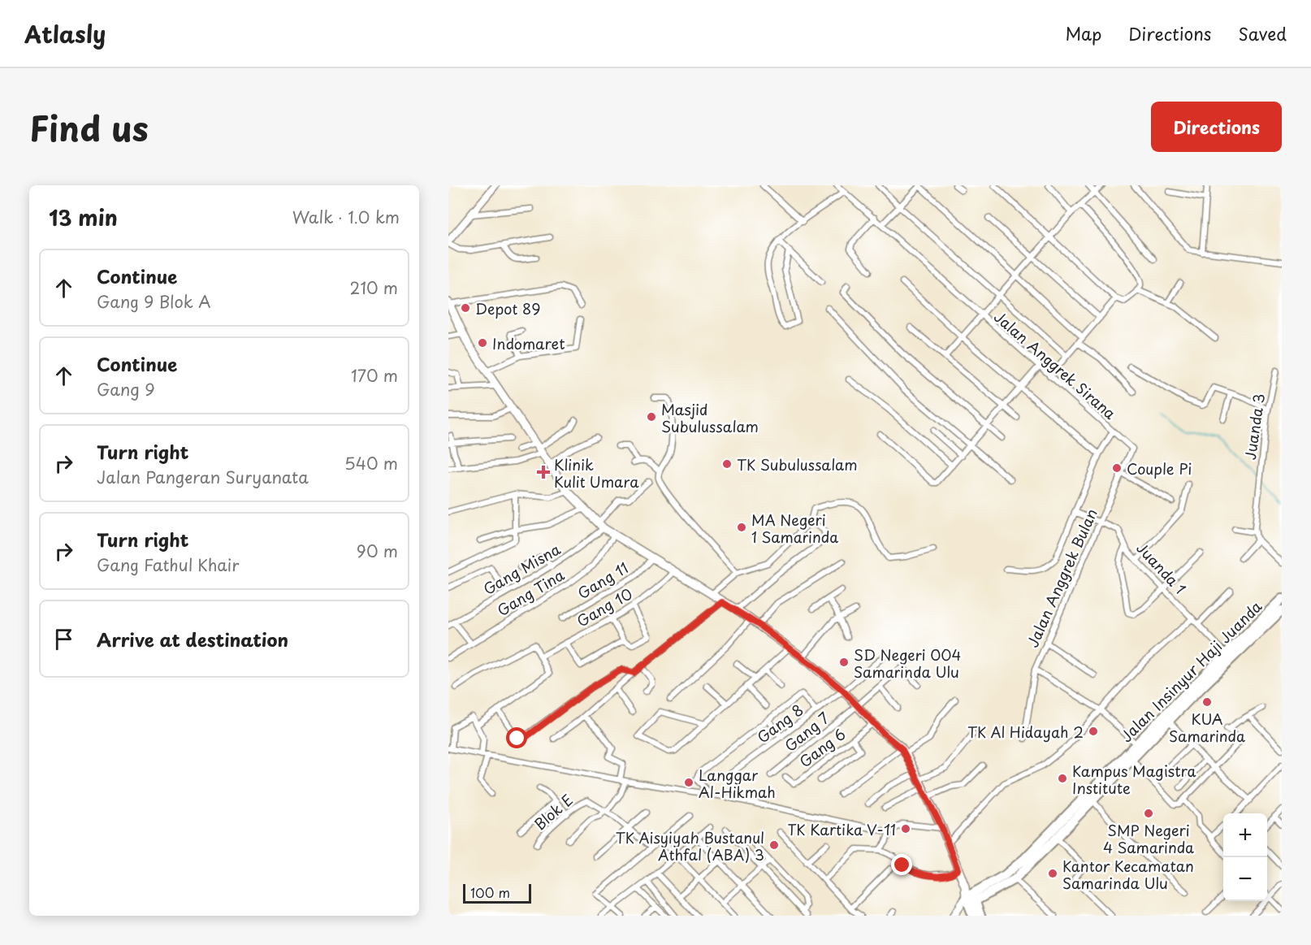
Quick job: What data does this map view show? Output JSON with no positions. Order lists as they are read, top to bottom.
{
  "streets": {
    "highway": ["Jalan Insinyur Haji Juanda"],
    "street": [
      "Jalan Anggrek Sirana",
      "Juanda 3",
      "Juanda 1",
      "Gang Misna",
      "Jalan Anggrek Bulan",
      "Gang 11",
      "Gang Tina",
      "Gang 10",
      "Gang 8",
      "Gang 7",
      "Gang 6",
      "Blok E"
    ]
  },
  "crossings": [
    ["Jalan Anggrek Sirana", "Jalan Anggrek Bulan"],
    ["Juanda 1", "Jalan Anggrek Bulan"],
    ["Juanda 1", "Jalan Insinyur Haji Juanda"],
    ["Jalan Anggrek Bulan", "Jalan Insinyur Haji Juanda"]
  ],
  "places": {
    "other": [
      "Depot 89",
      "Indomaret",
      "Masjid Subulussalam",
      "TK Subulussalam",
      "Couple Pi",
      "MA Negeri 1 Samarinda",
      "SD Negeri 004 Samarinda Ulu",
      "KUA Samarinda",
      "TK Al Hidayah 2",
      "Kampus Magistra Institute",
      "Langgar Al-Hikmah",
      "SMP Negeri 4 Samarinda",
      "TK Kartika V-11",
      "TK Aisyiyah Bustanul Athfal (ABA) 3",
      "Kantor Kecamatan Samarinda Ulu"
    ],
    "health": ["Klinik Kulit Umara"]
  },
  "scale_bar": "100 m",
  "page": {
    "header": "Atlasly",
    "nav": ["Map", "Directions", "Saved"],
    "title": "Find us",
    "buttons": "Directions",
    "heading": ["13 min", "Walk · 1.0 km"],
    "list": [
      ["Continue", "Gang 9 Blok A", "210 m"],
      ["Continue", "Gang 9", "170 m"],
      ["Turn right", "Jalan Pangeran Suryanata", "540 m"],
      ["Turn right", "Gang Fathul Khair", "90 m"],
      "Arrive at destination"
    ],
    "map_buttons": ["+", "−"],
    "scale": "100 m"
  }
}
